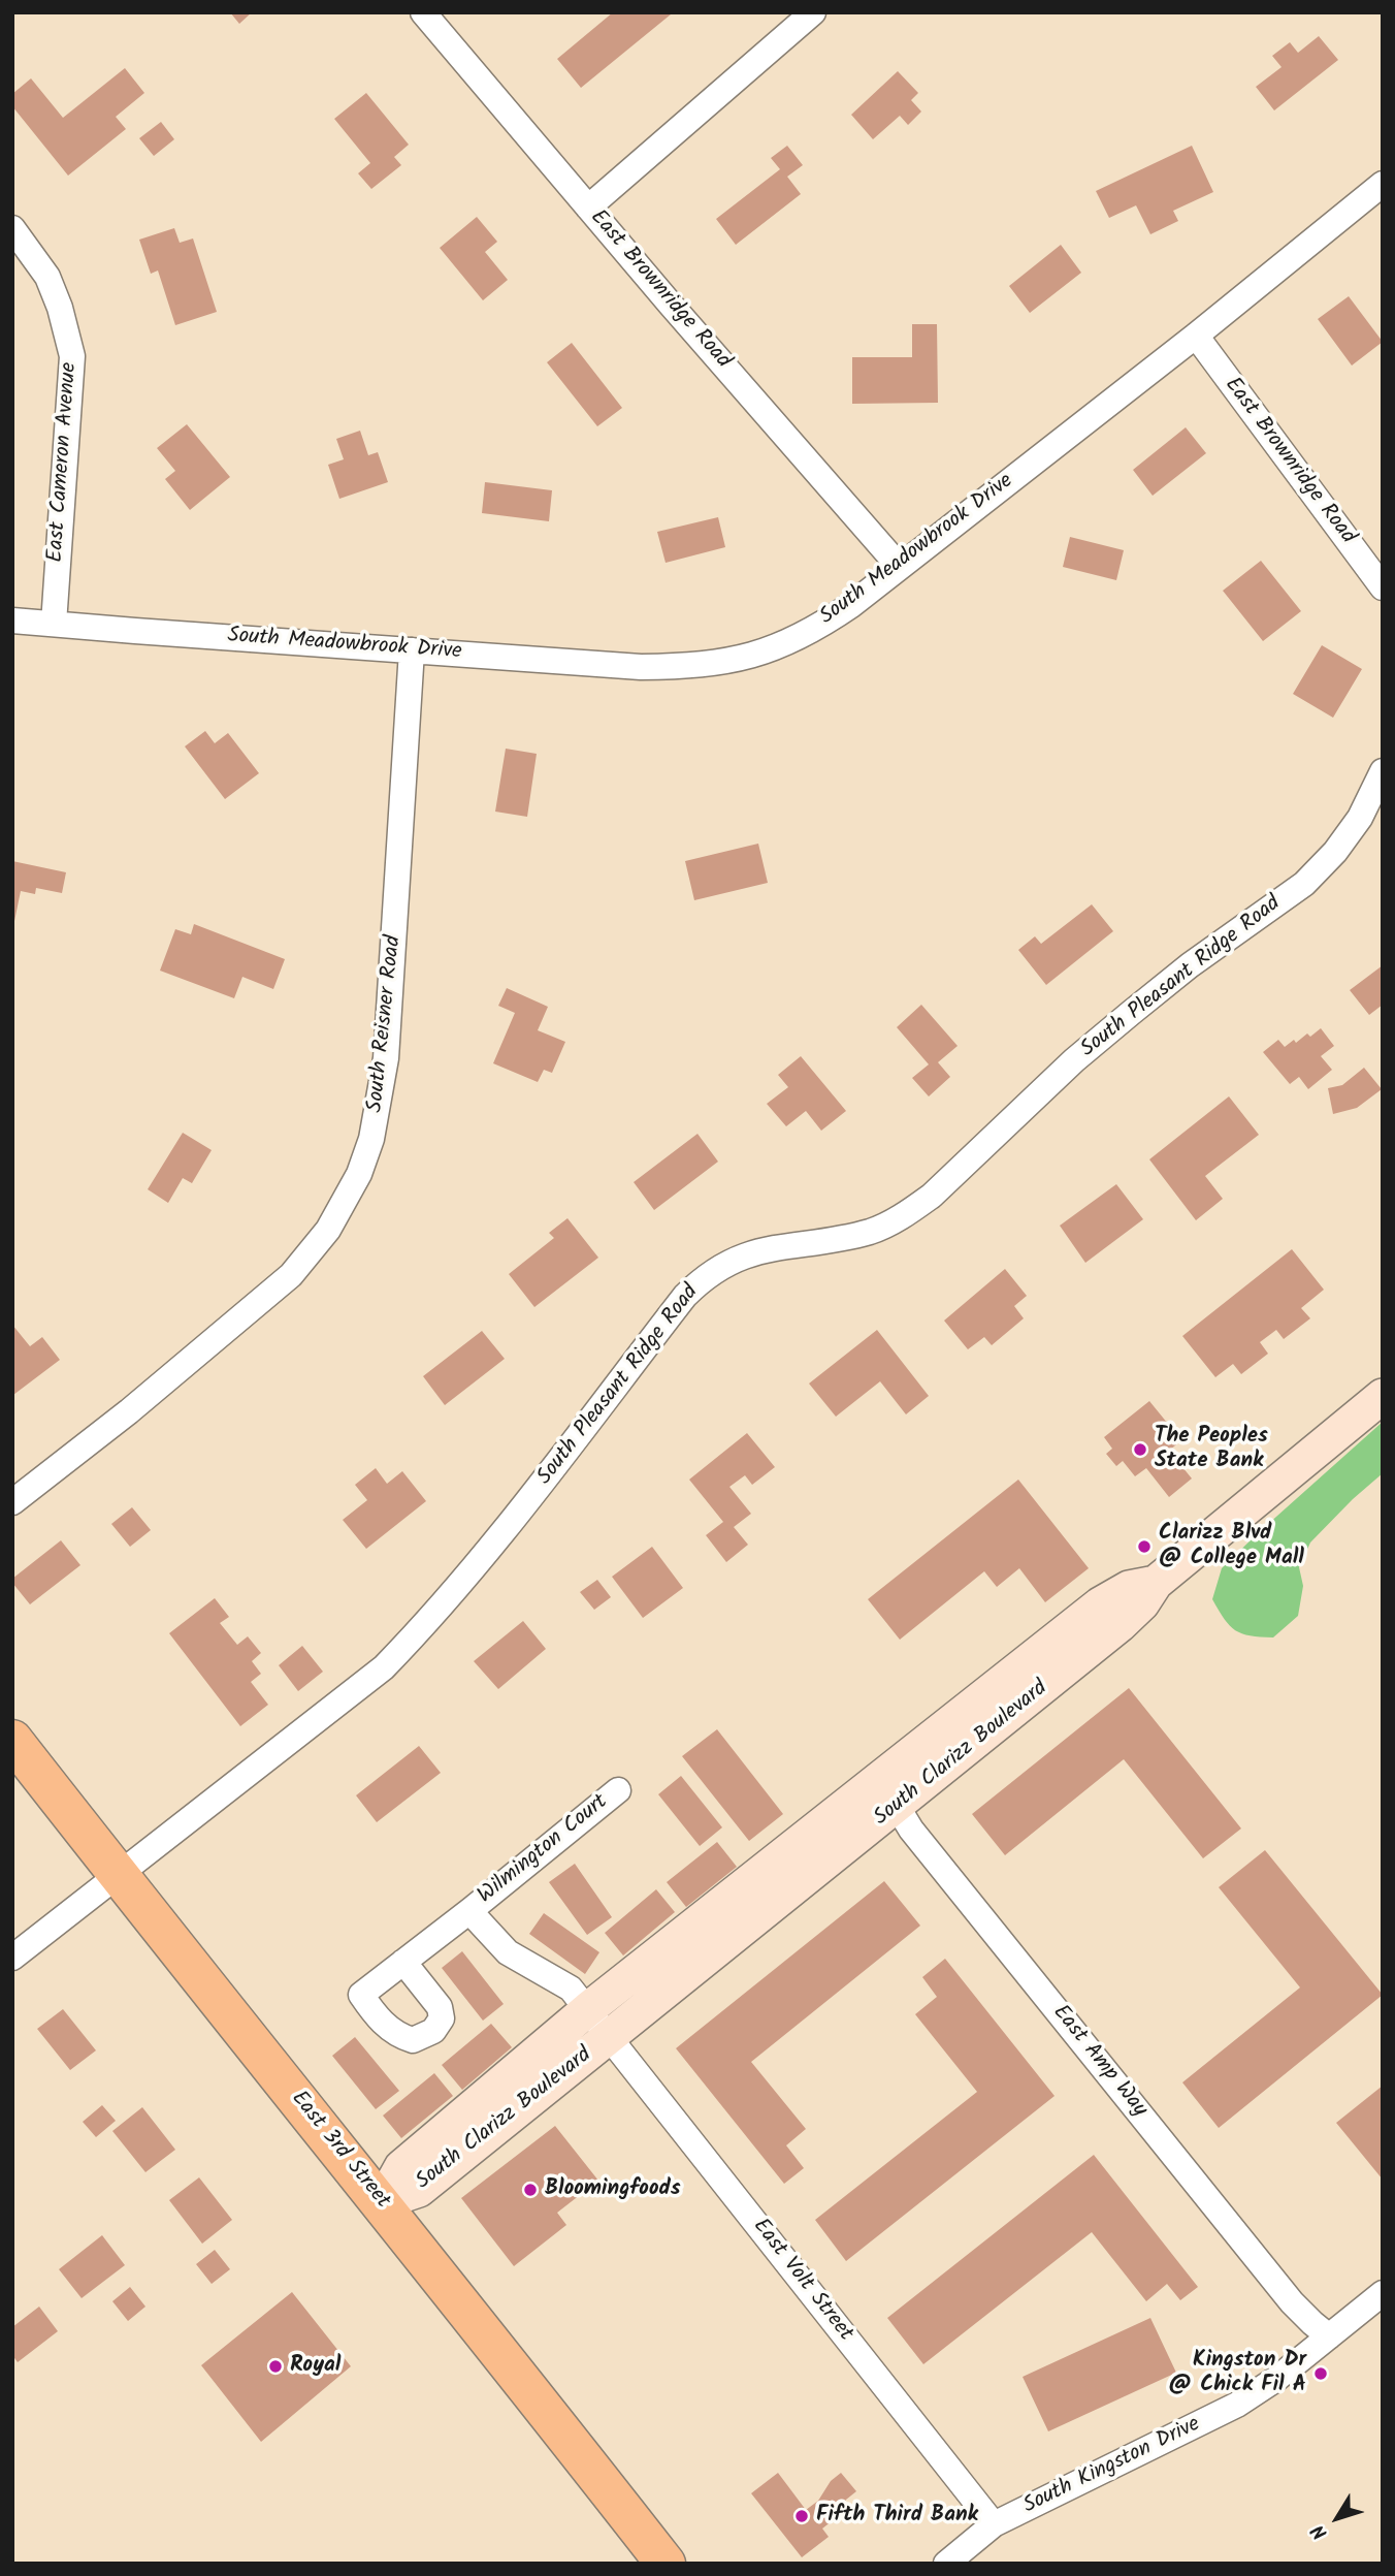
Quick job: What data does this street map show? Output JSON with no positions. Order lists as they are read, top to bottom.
{
  "streets": {
    "highway": ["East 3rd Street"],
    "street": [
      "East Brownridge Road",
      "East Cameron Avenue",
      "South Meadowbrook Drive",
      "South Pleasant Ridge Road",
      "South Reisner Road",
      "South Clarizz Boulevard",
      "Wilmington Court",
      "East Amp Way",
      "East Volt Street",
      "South Kingston Drive"
    ]
  },
  "crossings": [
    ["East Brownridge Road", "South Meadowbrook Drive"],
    ["East Cameron Avenue", "South Meadowbrook Drive"],
    ["South Meadowbrook Drive", "South Reisner Road"],
    ["South Pleasant Ridge Road", "East 3rd Street"],
    ["South Clarizz Boulevard", "Wilmington Court"],
    ["South Clarizz Boulevard", "East Amp Way"],
    ["South Clarizz Boulevard", "East 3rd Street"],
    ["South Clarizz Boulevard", "East Volt Street"],
    ["Wilmington Court", "East Volt Street"],
    ["East Amp Way", "South Kingston Drive"],
    ["East Volt Street", "South Kingston Drive"]
  ],
  "places": [
    "The Peoples State Bank",
    "Clarizz Blvd @ College Mall",
    "Bloomingfoods",
    "Royal",
    "Kingston Dr @ Chick Fil A",
    "Fifth Third Bank"
  ],
  "north": "bottom left"
}
